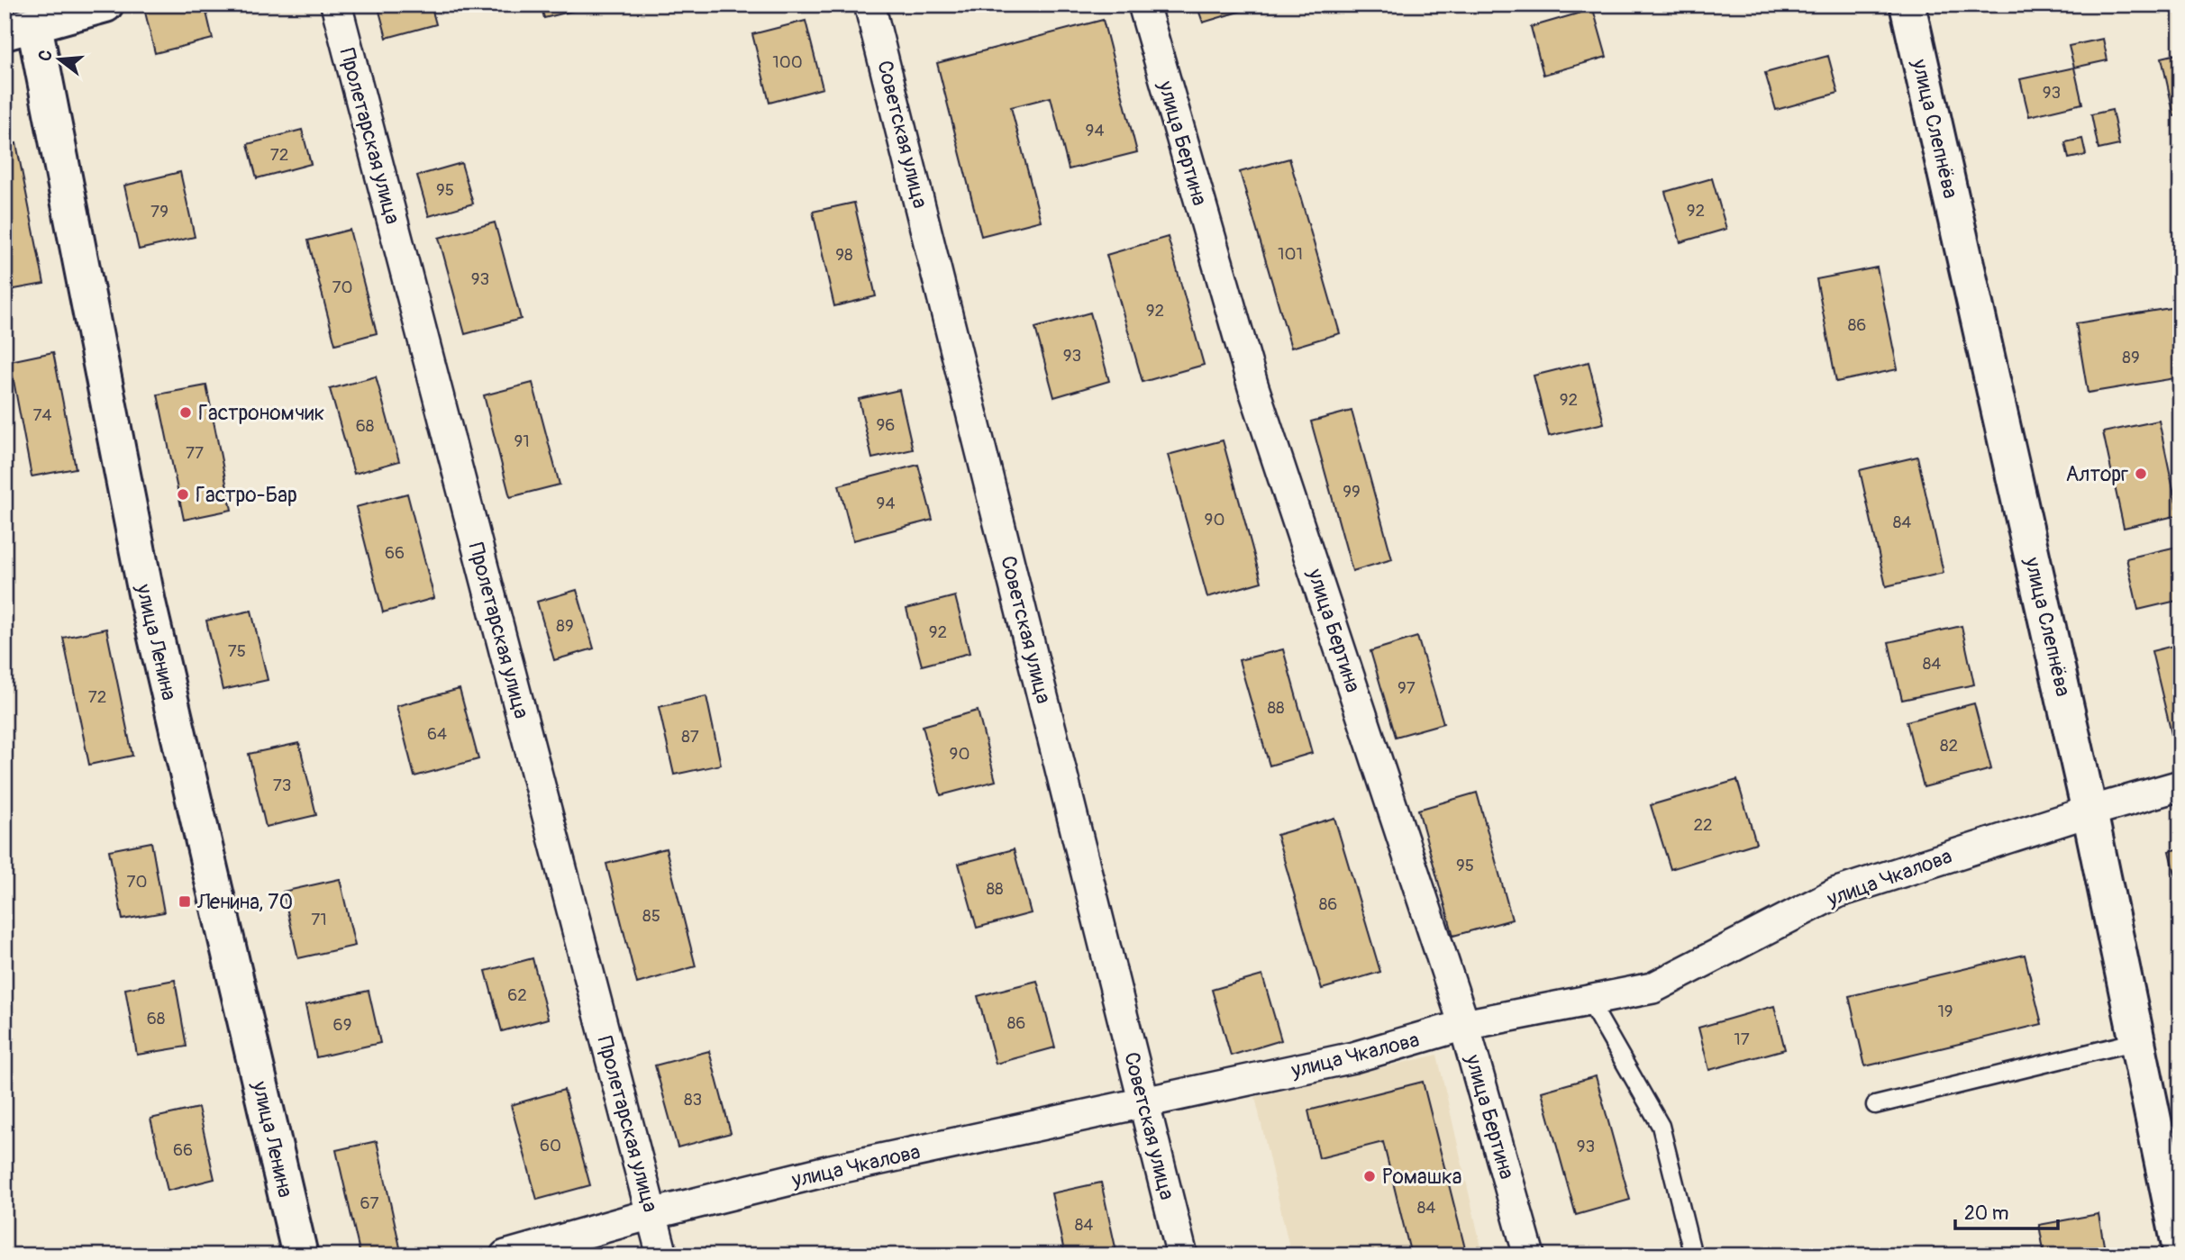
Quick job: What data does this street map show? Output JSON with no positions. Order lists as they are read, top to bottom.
{
  "streets": {
    "street": [
      "улица Слепнёва",
      "Советская улица",
      "Пролетарская улица",
      "улица Бертина",
      "улица Ленина",
      "улица Чкалова"
    ]
  },
  "crossings": [
    ["улица Слепнёва", "улица Чкалова"],
    ["Советская улица", "улица Чкалова"],
    ["Пролетарская улица", "улица Чкалова"],
    ["улица Бертина", "улица Чкалова"]
  ],
  "places": {
    "other": [
      "Гастрономчик",
      "Алторг",
      "Гастро-Бар",
      "Ромашка"
    ],
    "transit": ["Ленина, 70"]
  },
  "house_numbers": [
    "100",
    "93",
    "94",
    "72",
    "95",
    "92",
    "79",
    "101",
    "98",
    "93",
    "70",
    "92",
    "86",
    "93",
    "89",
    "92",
    "74",
    "96",
    "68",
    "91",
    "77",
    "99",
    "94",
    "90",
    "84",
    "66",
    "89",
    "92",
    "75",
    "84",
    "97",
    "72",
    "88",
    "64",
    "87",
    "82",
    "90",
    "73",
    "22",
    "95",
    "70",
    "88",
    "86",
    "85",
    "71",
    "62",
    "19",
    "68",
    "86",
    "69",
    "17",
    "83",
    "60",
    "93",
    "66",
    "67",
    "84",
    "84"
  ],
  "scale_bar": "20 m",
  "north": "left"
}
